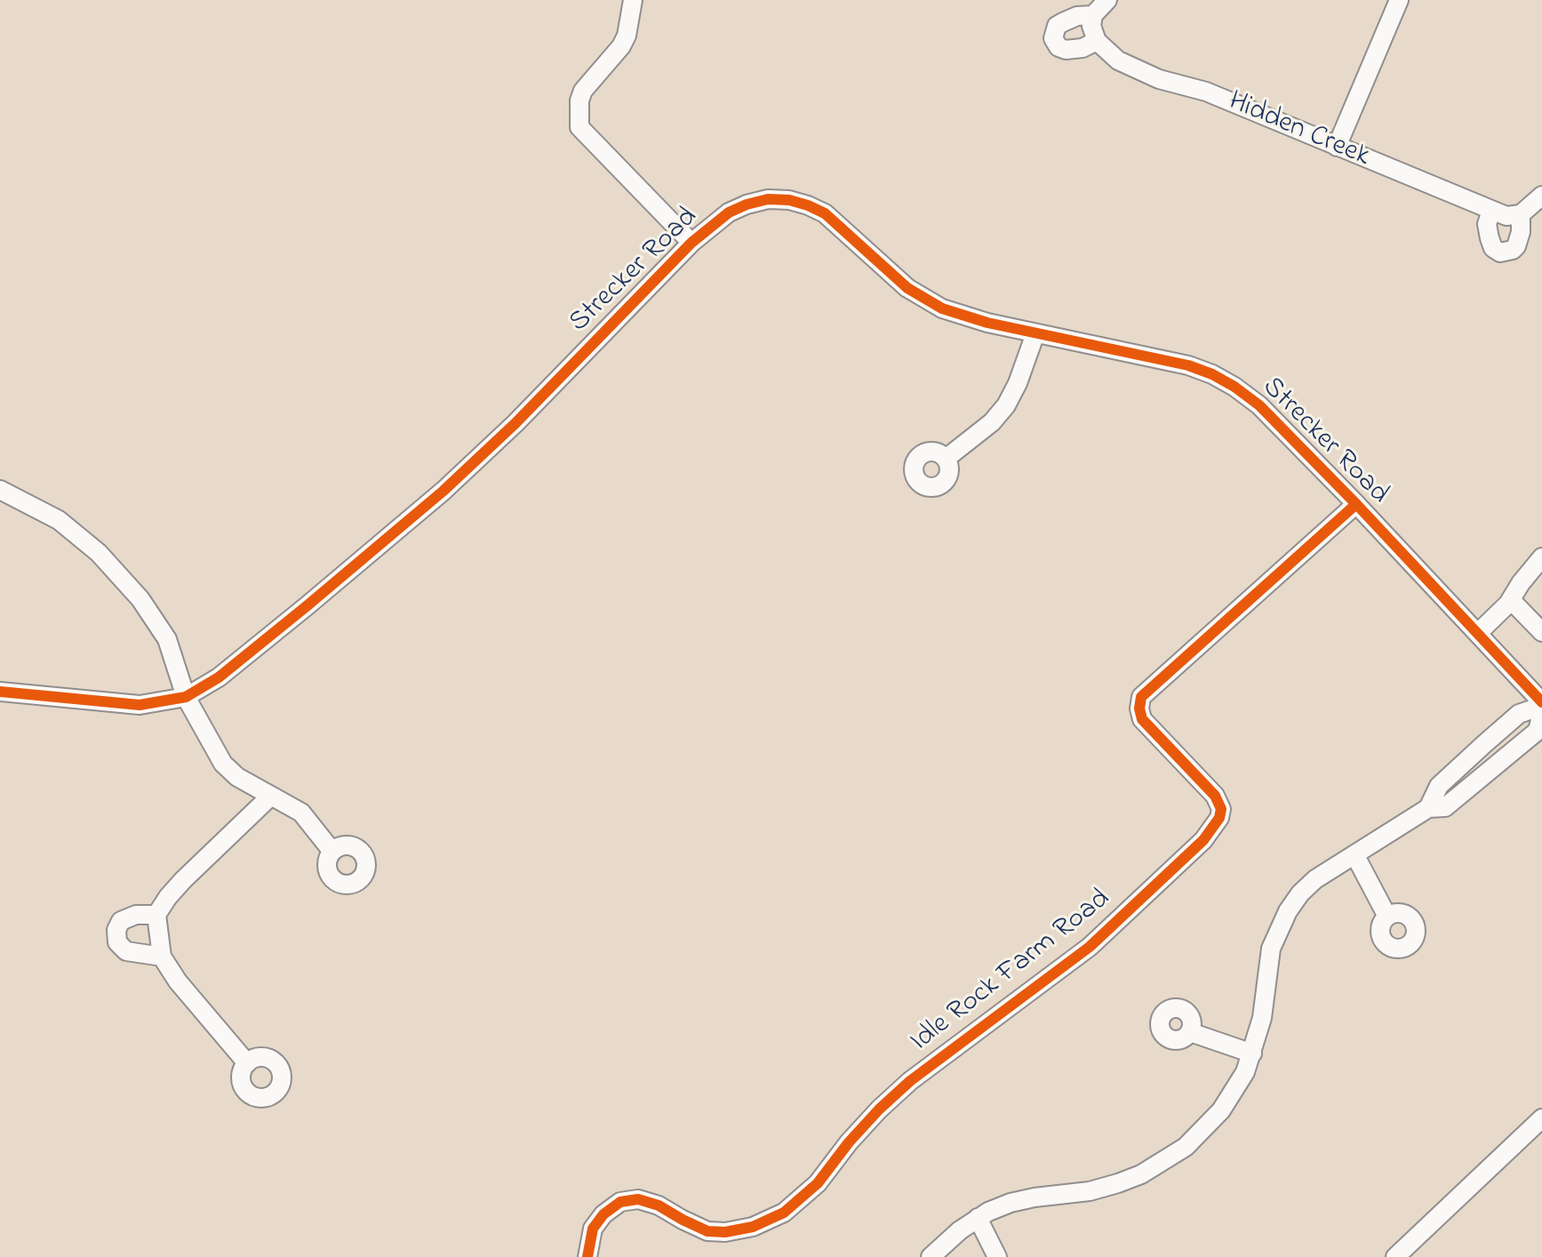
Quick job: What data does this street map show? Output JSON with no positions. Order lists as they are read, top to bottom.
{
  "streets": {
    "street": ["Hidden Creek", "Strecker Road", "Idle Rock Farm Road"]
  },
  "crossings": [
    ["Strecker Road", "Idle Rock Farm Road"]
  ]
}
